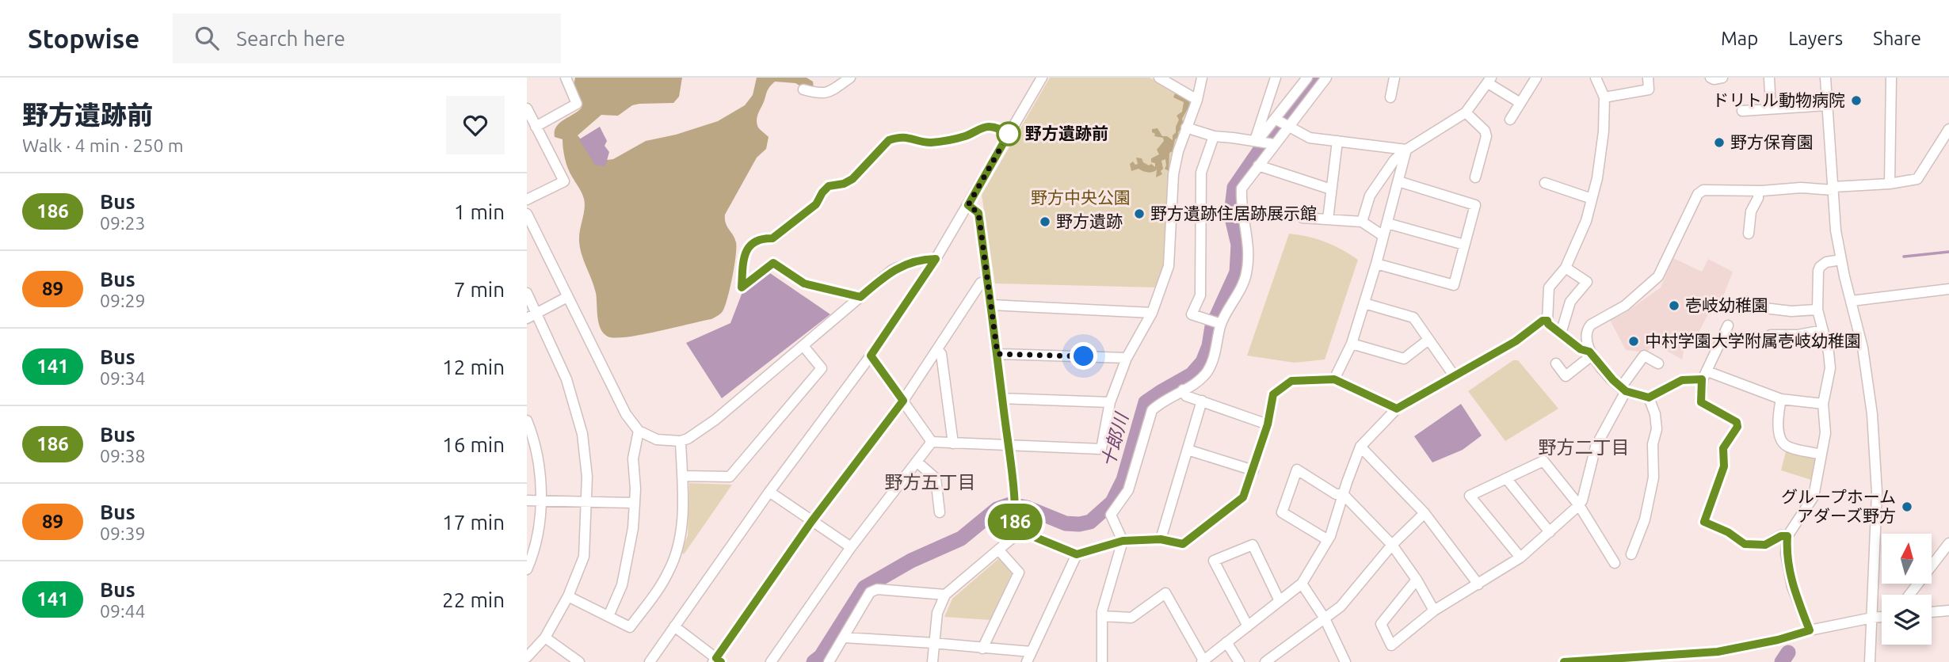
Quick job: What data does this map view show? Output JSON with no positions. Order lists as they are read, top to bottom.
{
  "districts": ["野方二丁目", "野方五丁目"],
  "water": ["十郎川"],
  "parks": ["野方中央公園"],
  "places": [
    "ドリトル動物病院",
    "野方遺跡前",
    "野方保育園",
    "野方遺跡住居跡展示館",
    "野方遺跡",
    "壱岐幼稚園",
    "中村学園大学附属壱岐幼稚園",
    "グループホーム アダーズ野方"
  ],
  "lines": ["bus line 186"],
  "north": "top",
  "page": {
    "header": "Stopwise",
    "search": "Search here",
    "nav": ["Map", "Layers", "Share"],
    "heading": ["野方遺跡前", "Walk · 4 min · 250 m"],
    "on_map": "186",
    "list": [
      {
        "mark": "186",
        "name": "Bus",
        "note": "09:23",
        "value": "1 min"
      },
      {
        "mark": "89",
        "name": "Bus",
        "note": "09:29",
        "value": "7 min"
      },
      {
        "mark": "141",
        "name": "Bus",
        "note": "09:34",
        "value": "12 min"
      },
      {
        "mark": "186",
        "name": "Bus",
        "note": "09:38",
        "value": "16 min"
      },
      {
        "mark": "89",
        "name": "Bus",
        "note": "09:39",
        "value": "17 min"
      },
      {
        "mark": "141",
        "name": "Bus",
        "note": "09:44",
        "value": "22 min"
      }
    ]
  }
}
